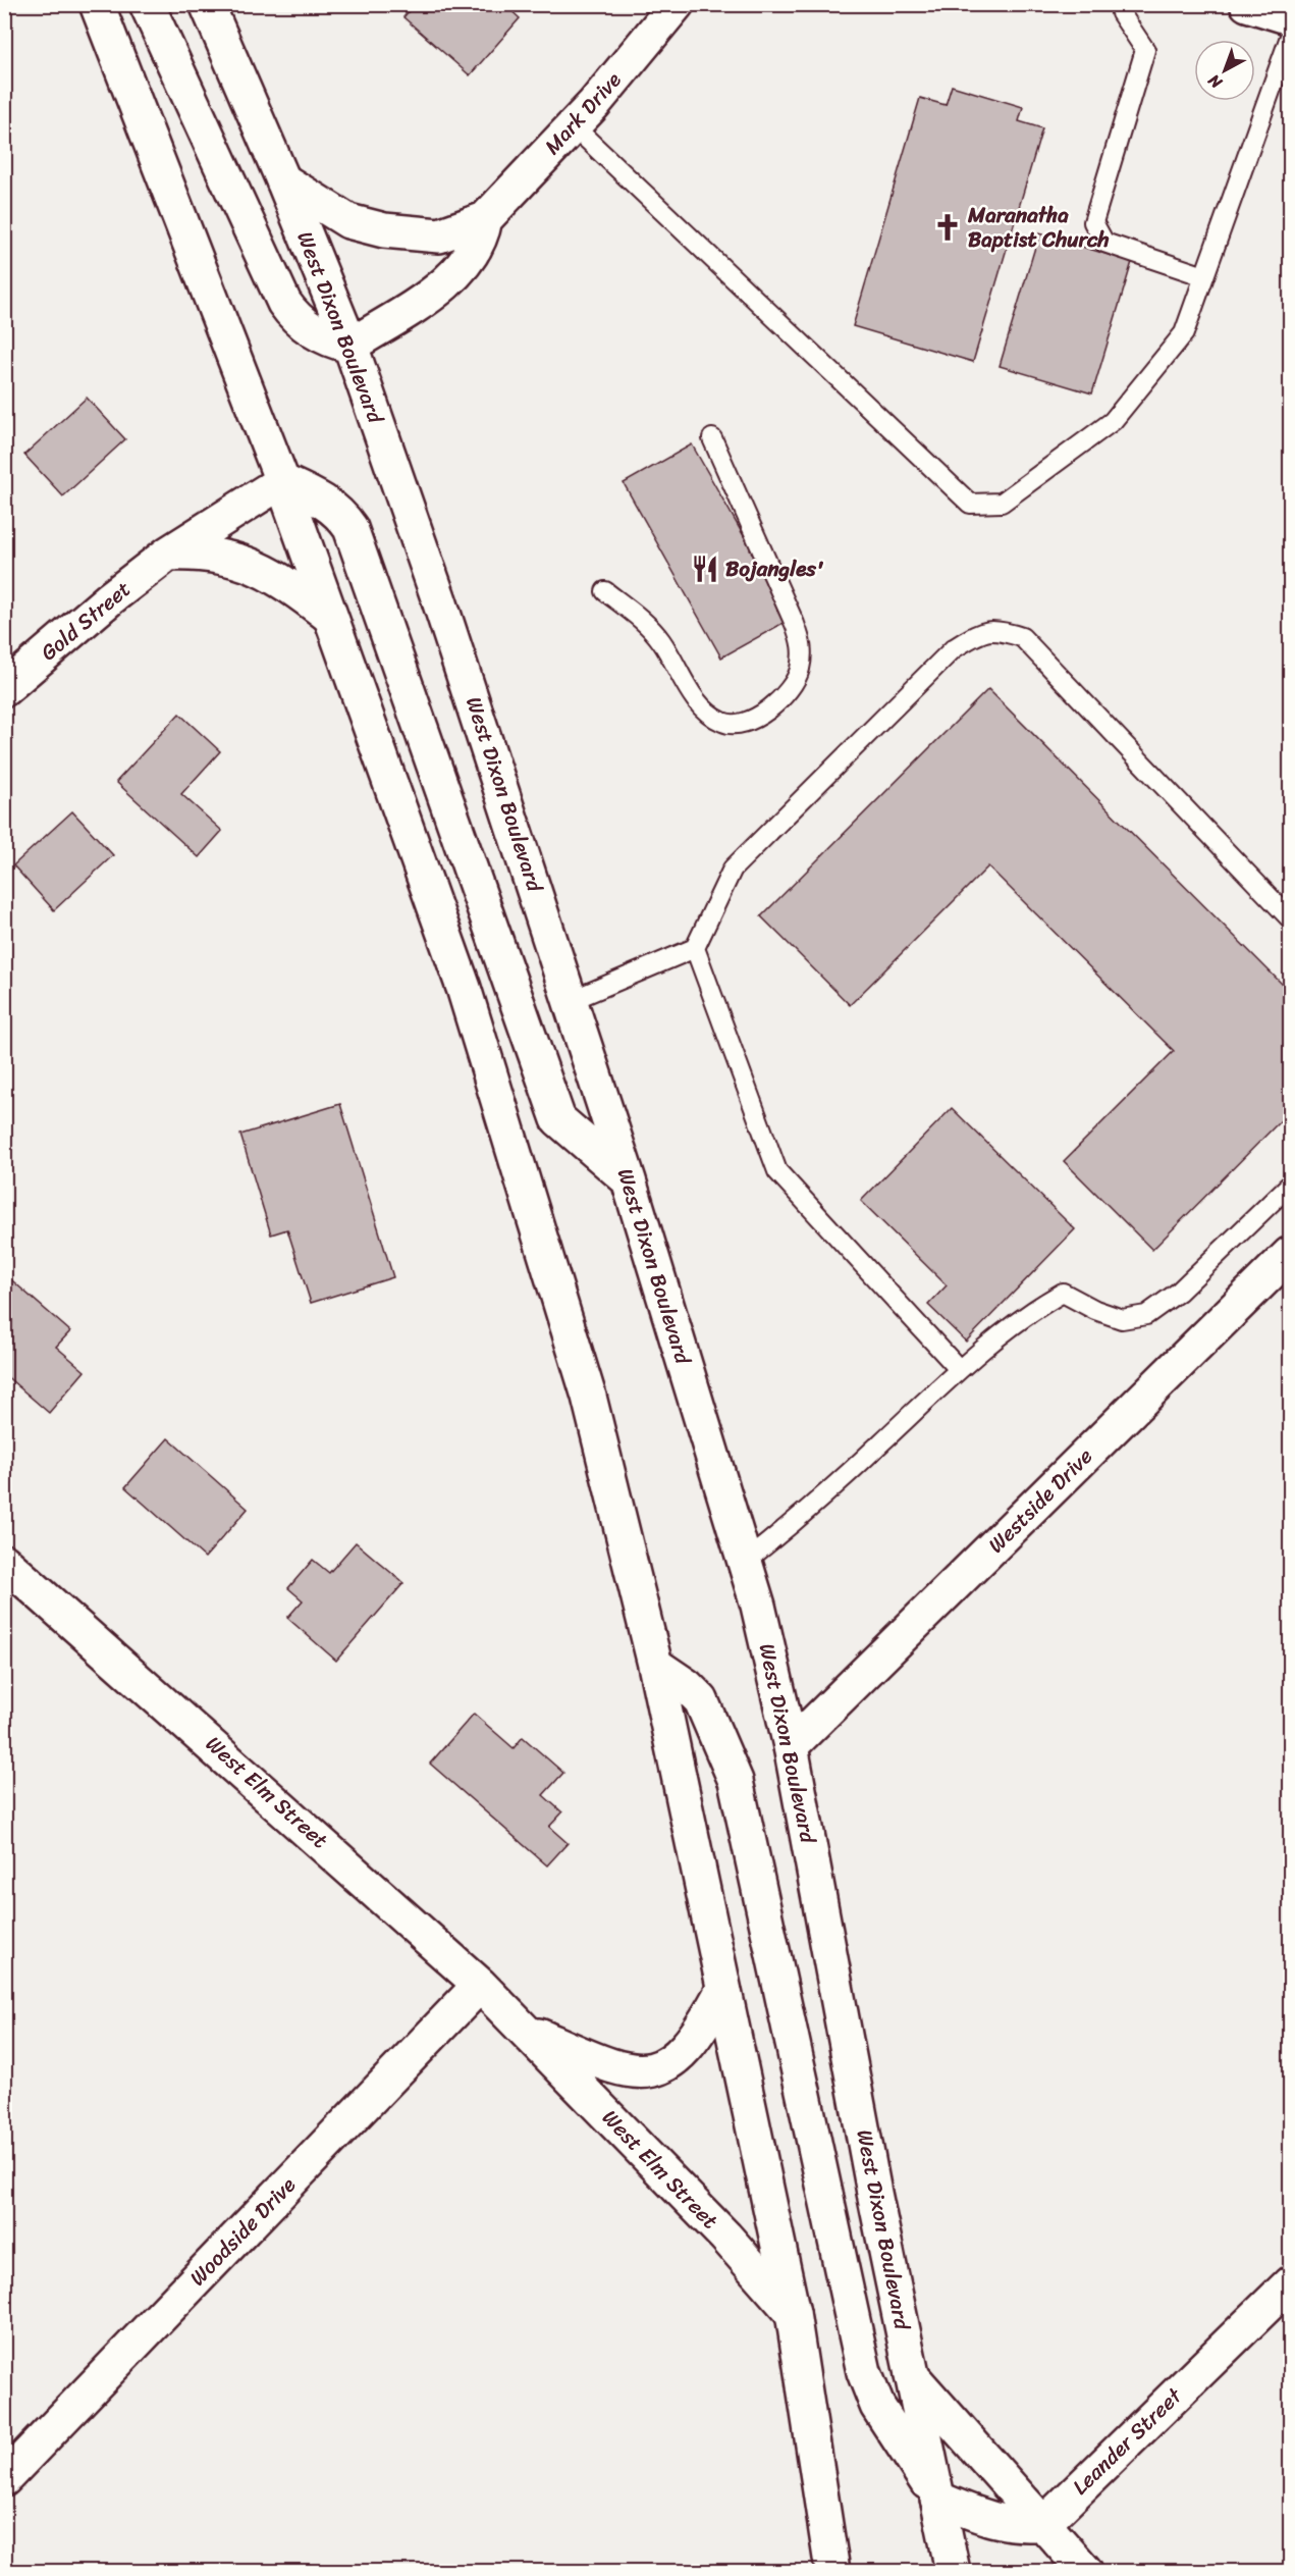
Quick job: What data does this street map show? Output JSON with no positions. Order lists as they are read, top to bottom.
{
  "streets": {
    "main road": [
      "Mark Drive",
      "West Dixon Boulevard",
      "Gold Street",
      "Westside Drive",
      "West Elm Street",
      "Woodside Drive",
      "Leander Street"
    ]
  },
  "crossings": [
    ["Mark Drive", "West Dixon Boulevard"],
    ["West Dixon Boulevard", "Westside Drive"],
    ["West Elm Street", "Woodside Drive"]
  ],
  "places": {
    "church": ["Maranatha Baptist Church"],
    "restaurant": ["Bojangles'"]
  },
  "north": "bottom left"
}
